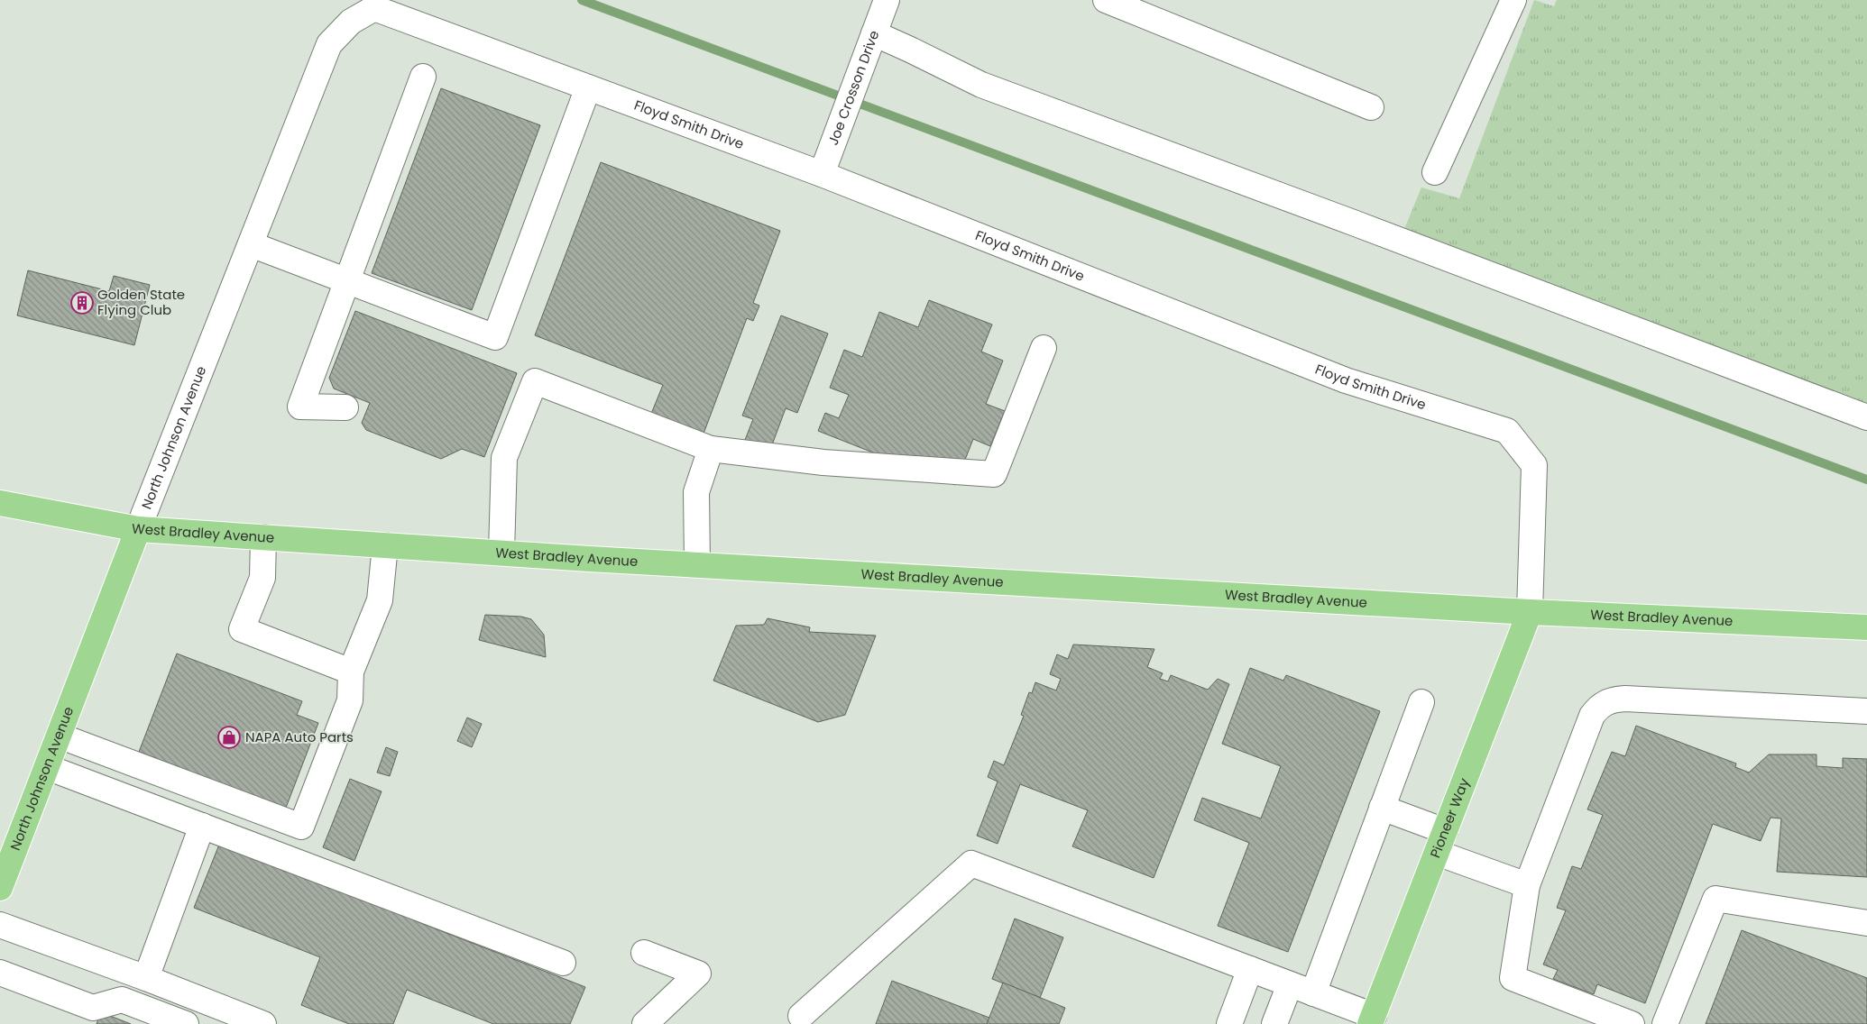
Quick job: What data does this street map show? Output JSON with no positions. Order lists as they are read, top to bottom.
{
  "streets": {
    "main road": ["North Johnson Avenue", "West Bradley Avenue", "Pioneer Way"],
    "street": ["Joe Crosson Drive", "Floyd Smith Drive"]
  },
  "crossings": [
    ["Joe Crosson Drive", "Floyd Smith Drive"],
    ["Floyd Smith Drive", "North Johnson Avenue"],
    ["Floyd Smith Drive", "West Bradley Avenue"],
    ["Floyd Smith Drive", "Pioneer Way"],
    ["North Johnson Avenue", "West Bradley Avenue"],
    ["West Bradley Avenue", "Pioneer Way"]
  ],
  "places": {
    "building": ["Golden State Flying Club"],
    "shop": ["NAPA Auto Parts"]
  }
}
